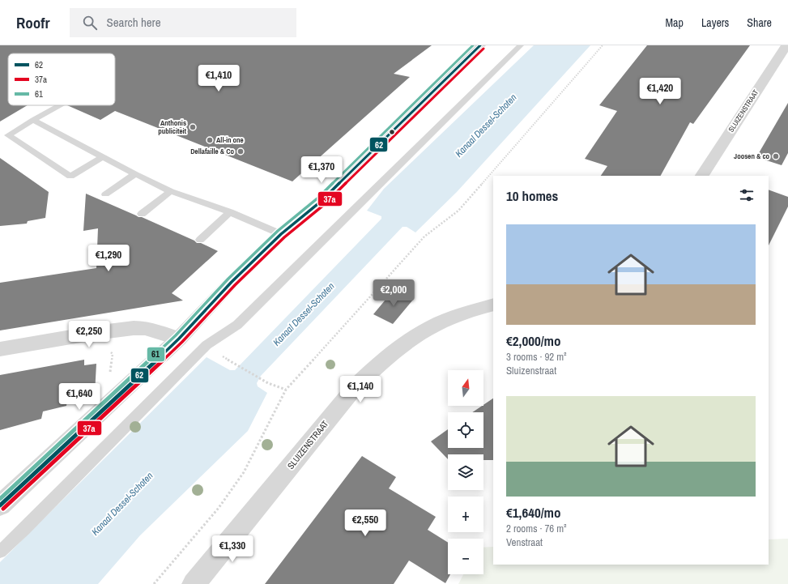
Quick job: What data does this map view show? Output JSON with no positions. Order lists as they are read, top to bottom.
{
  "streets": {
    "street": ["SLUIZENSTRAAT"]
  },
  "water": ["Kanaal Dessel-Schoten"],
  "places": [
    "Anthonis publiciteit",
    "All-in one",
    "Dellafaille & Co",
    "Joosen & co"
  ],
  "lines": ["transit line 62", "transit line 61", "transit line 37a"],
  "legend": ["62", "37a", "61"],
  "north": "top",
  "page": {
    "header": "Roofr",
    "search": "Search here",
    "nav": ["Map", "Layers", "Share"],
    "price": [
      "€1,410",
      "€1,420",
      "€1,370",
      "€1,290",
      "€2,000",
      "€2,250",
      "€1,140",
      "€1,640",
      "€2,550",
      "€1,330"
    ],
    "heading": "10 homes",
    "list": [
      {
        "name": "€2,000/mo",
        "note": "3 rooms · 92 m² · Sluizenstraat"
      },
      {
        "name": "€1,640/mo",
        "note": "2 rooms · 76 m² · Venstraat"
      }
    ],
    "map_buttons": ["+", "−"]
  }
}
